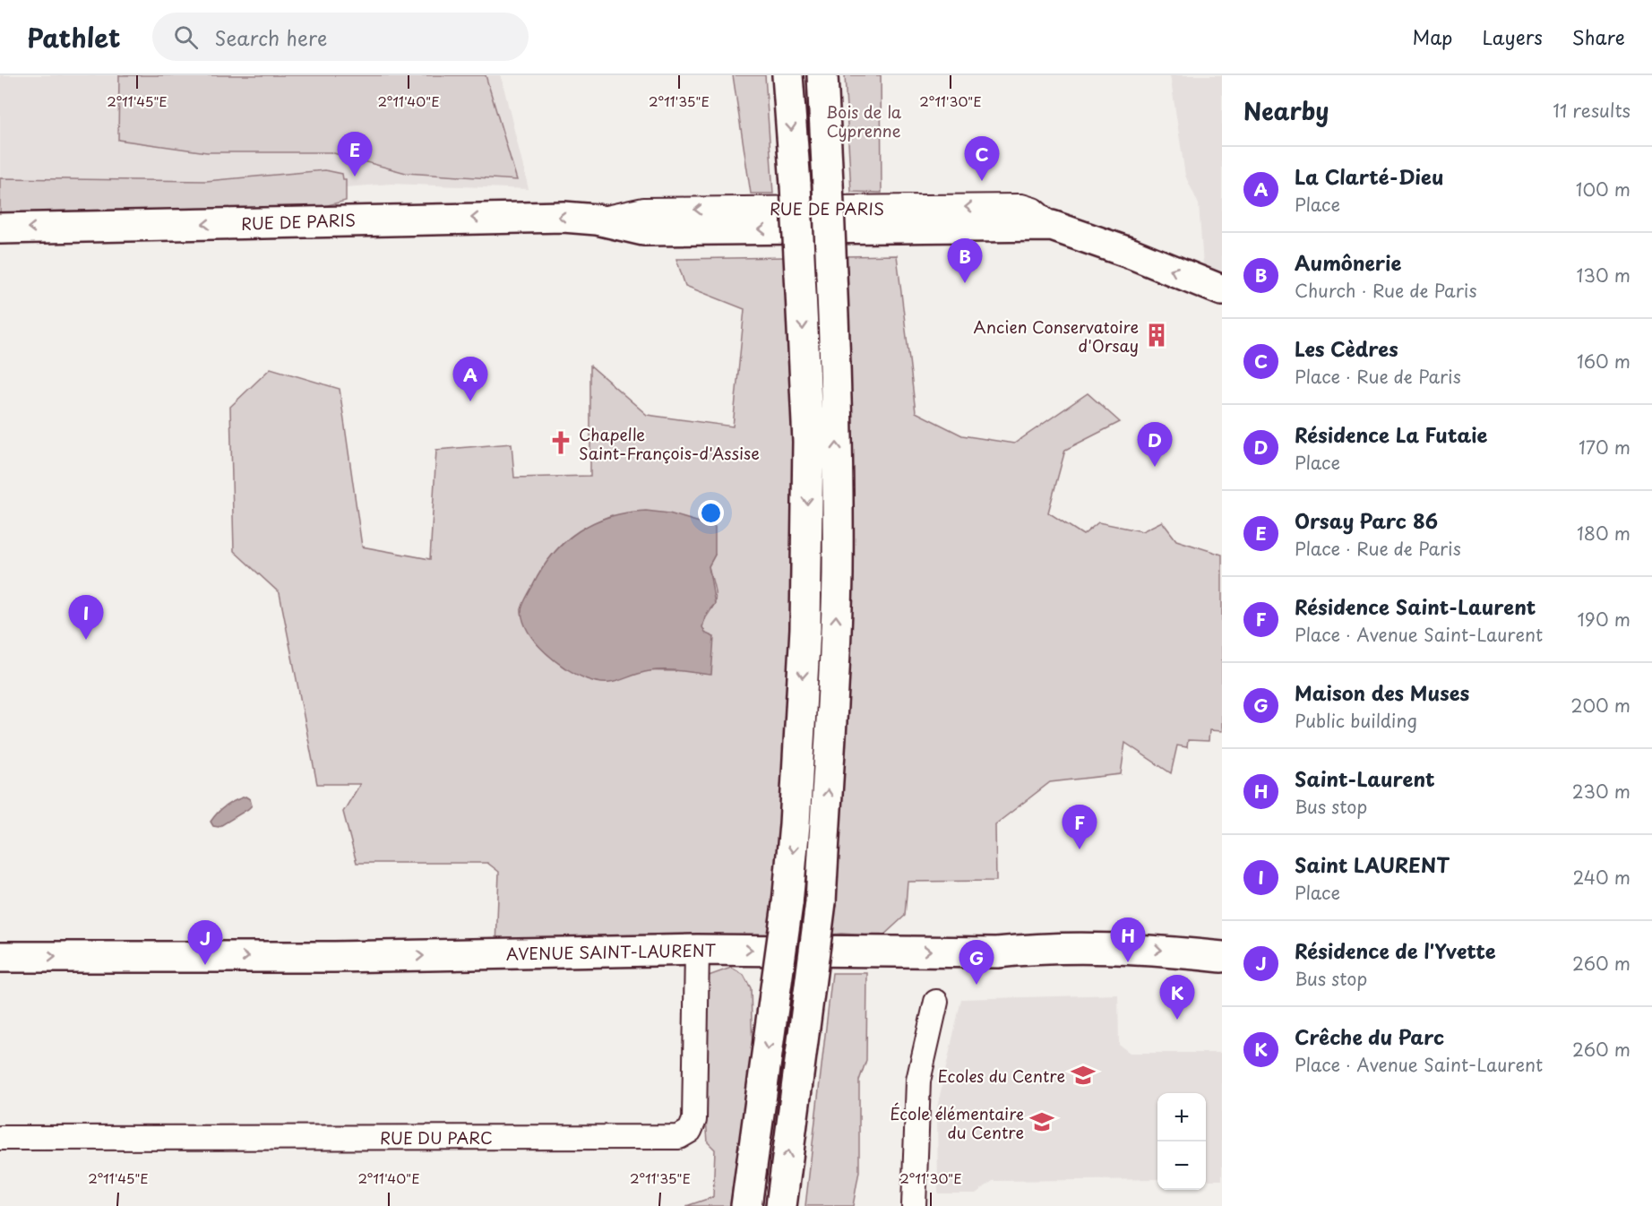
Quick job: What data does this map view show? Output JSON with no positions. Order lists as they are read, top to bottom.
{
  "streets": {
    "main road": ["RUE DE PARIS", "AVENUE SAINT-LAURENT"],
    "street": ["RUE DU PARC"]
  },
  "crossings": [
    ["AVENUE SAINT-LAURENT", "RUE DU PARC"]
  ],
  "one_way": ["RUE DE PARIS", "AVENUE SAINT-LAURENT"],
  "parks": ["Bois de la Cyprenne"],
  "places": {
    "building": ["Ancien Conservatoire d'Orsay"],
    "church": ["Chapelle Saint-François-d'Assise"],
    "school or university": ["Ecoles du Centre", "École élémentaire du Centre"]
  },
  "page": {
    "header": "Pathlet",
    "search": "Search here",
    "nav": ["Map", "Layers", "Share"],
    "heading": ["Nearby", "11 results"],
    "pins": [
      "E",
      "C",
      "B",
      "A",
      "D",
      "I",
      "F",
      "H",
      "J",
      "G",
      "K"
    ],
    "list": [
      {
        "mark": "A",
        "name": "La Clarté-Dieu",
        "note": "Place",
        "value": "100 m"
      },
      {
        "mark": "B",
        "name": "Aumônerie",
        "note": "Church · Rue de Paris",
        "value": "130 m"
      },
      {
        "mark": "C",
        "name": "Les Cèdres",
        "note": "Place · Rue de Paris",
        "value": "160 m"
      },
      {
        "mark": "D",
        "name": "Résidence La Futaie",
        "note": "Place",
        "value": "170 m"
      },
      {
        "mark": "E",
        "name": "Orsay Parc 86",
        "note": "Place · Rue de Paris",
        "value": "180 m"
      },
      {
        "mark": "F",
        "name": "Résidence Saint-Laurent",
        "note": "Place · Avenue Saint-Laurent",
        "value": "190 m"
      },
      {
        "mark": "G",
        "name": "Maison des Muses",
        "note": "Public building",
        "value": "200 m"
      },
      {
        "mark": "H",
        "name": "Saint-Laurent",
        "note": "Bus stop",
        "value": "230 m"
      },
      {
        "mark": "I",
        "name": "Saint LAURENT",
        "note": "Place",
        "value": "240 m"
      },
      {
        "mark": "J",
        "name": "Résidence de l'Yvette",
        "note": "Bus stop",
        "value": "260 m"
      },
      {
        "mark": "K",
        "name": "Crêche du Parc",
        "note": "Place · Avenue Saint-Laurent",
        "value": "260 m"
      }
    ],
    "map_buttons": ["+", "−"]
  },
  "coordinates": [
    "2°11'45\"E",
    "2°11'40\"E",
    "2°11'35\"E",
    "2°11'30\"E"
  ]
}
